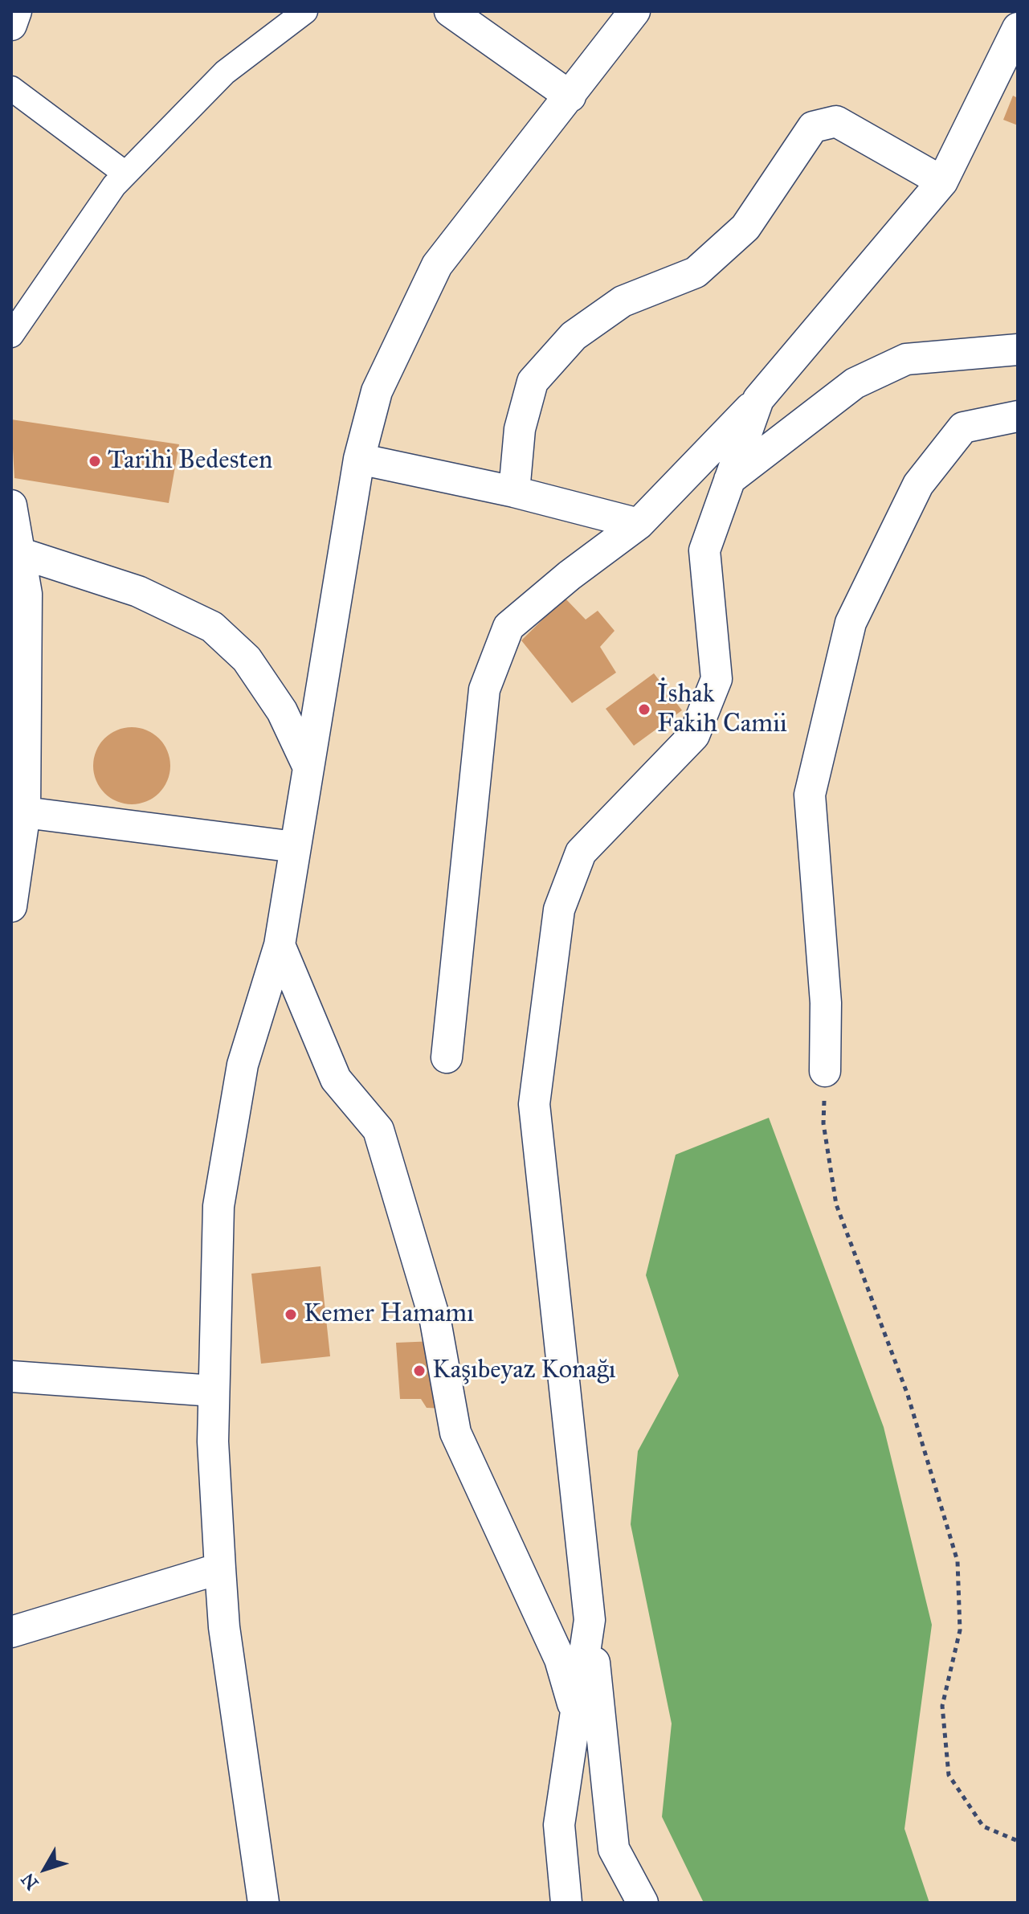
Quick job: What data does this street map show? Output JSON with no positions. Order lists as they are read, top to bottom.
{
  "places": [
    "Tarihi Bedesten",
    "İshak Fakih Camii",
    "Kemer Hamamı",
    "Kaşıbeyaz Konağı"
  ],
  "north": "bottom left"
}
